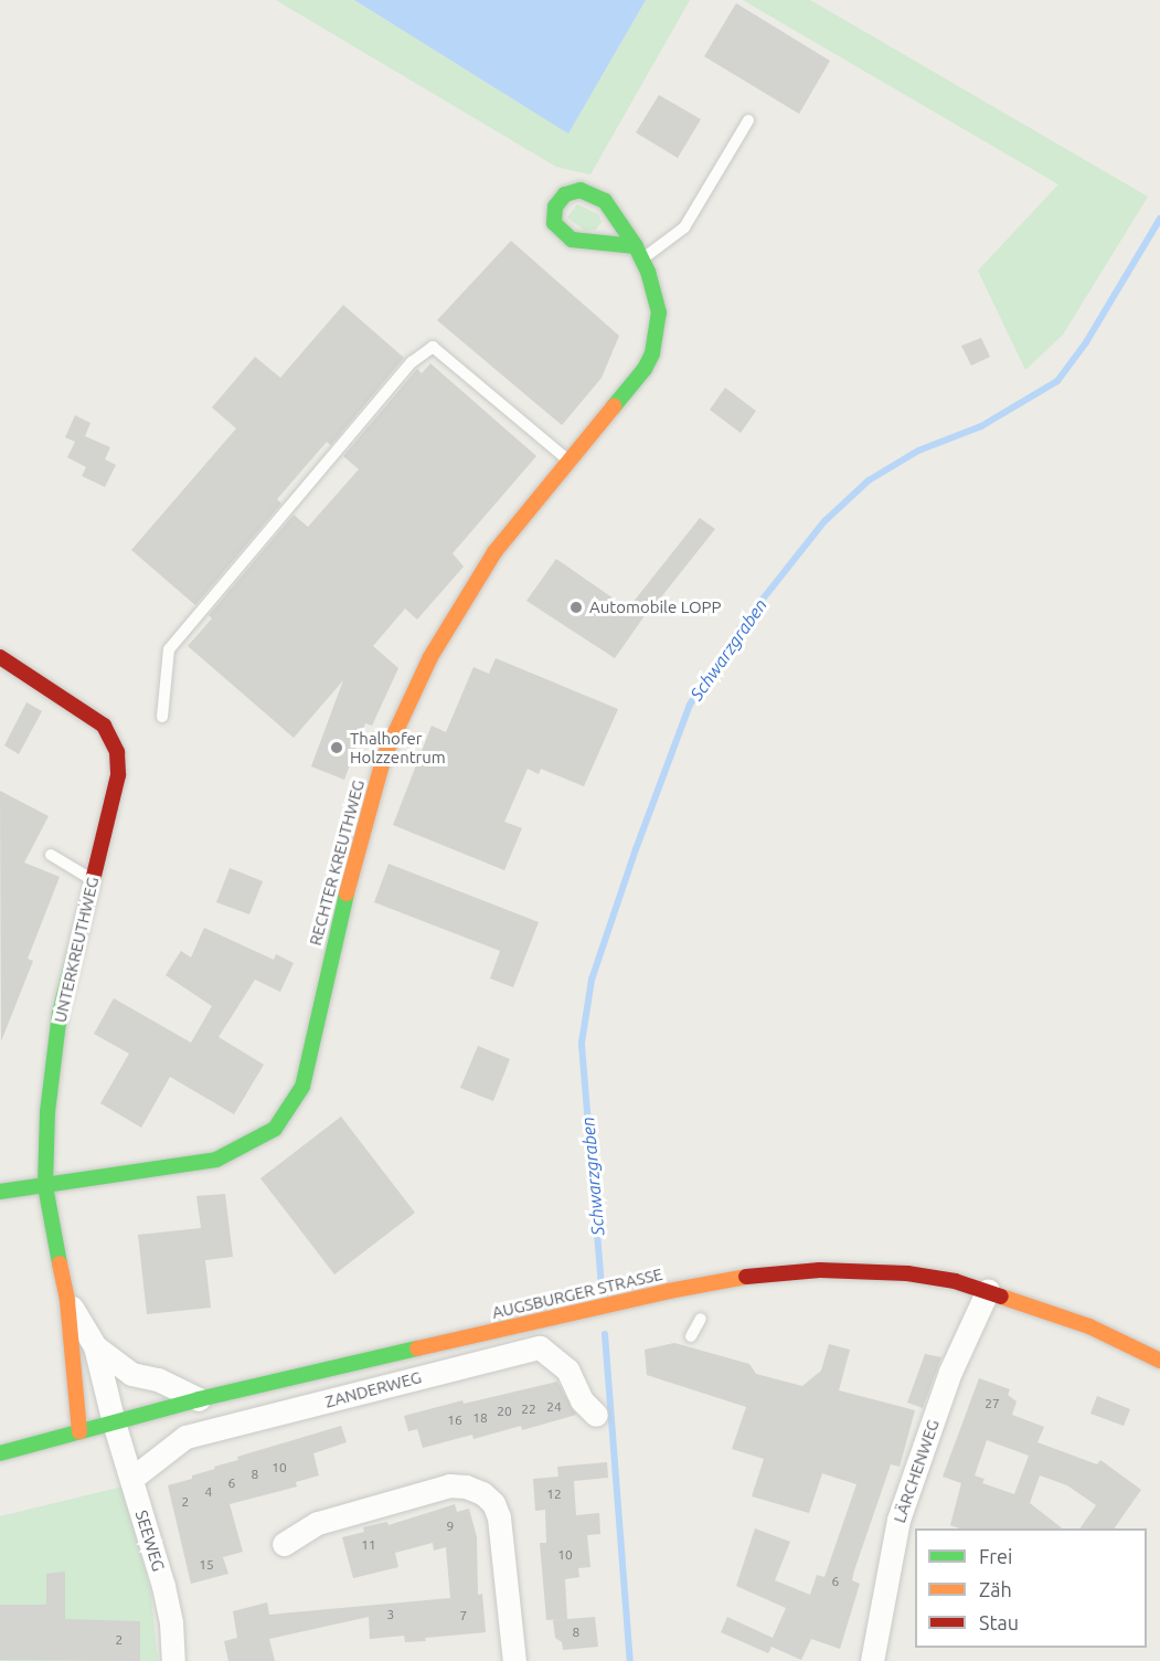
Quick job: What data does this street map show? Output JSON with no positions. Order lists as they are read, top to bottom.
{
  "streets": {
    "street": [
      "RECHTER KREUTHWEG",
      "UNTERKREUTHWEG",
      "AUGSBURGER STRASSE",
      "ZANDERWEG",
      "LÄRCHENWEG",
      "SEEWEG"
    ]
  },
  "crossings": [
    ["RECHTER KREUTHWEG", "UNTERKREUTHWEG"],
    ["UNTERKREUTHWEG", "AUGSBURGER STRASSE"],
    ["UNTERKREUTHWEG", "SEEWEG"],
    ["AUGSBURGER STRASSE", "LÄRCHENWEG"],
    ["AUGSBURGER STRASSE", "SEEWEG"],
    ["ZANDERWEG", "SEEWEG"]
  ],
  "water": ["Schwarzgraben"],
  "places": ["Automobile LOPP", "Thalhofer Holzzentrum"],
  "house_numbers": [
    "27",
    "24",
    "22",
    "20",
    "18",
    "16",
    "10",
    "8",
    "6",
    "4",
    "12",
    "2",
    "9",
    "11",
    "10",
    "15",
    "6",
    "3",
    "7",
    "8",
    "2"
  ],
  "legend": ["Frei", "Zäh", "Stau"]
}
